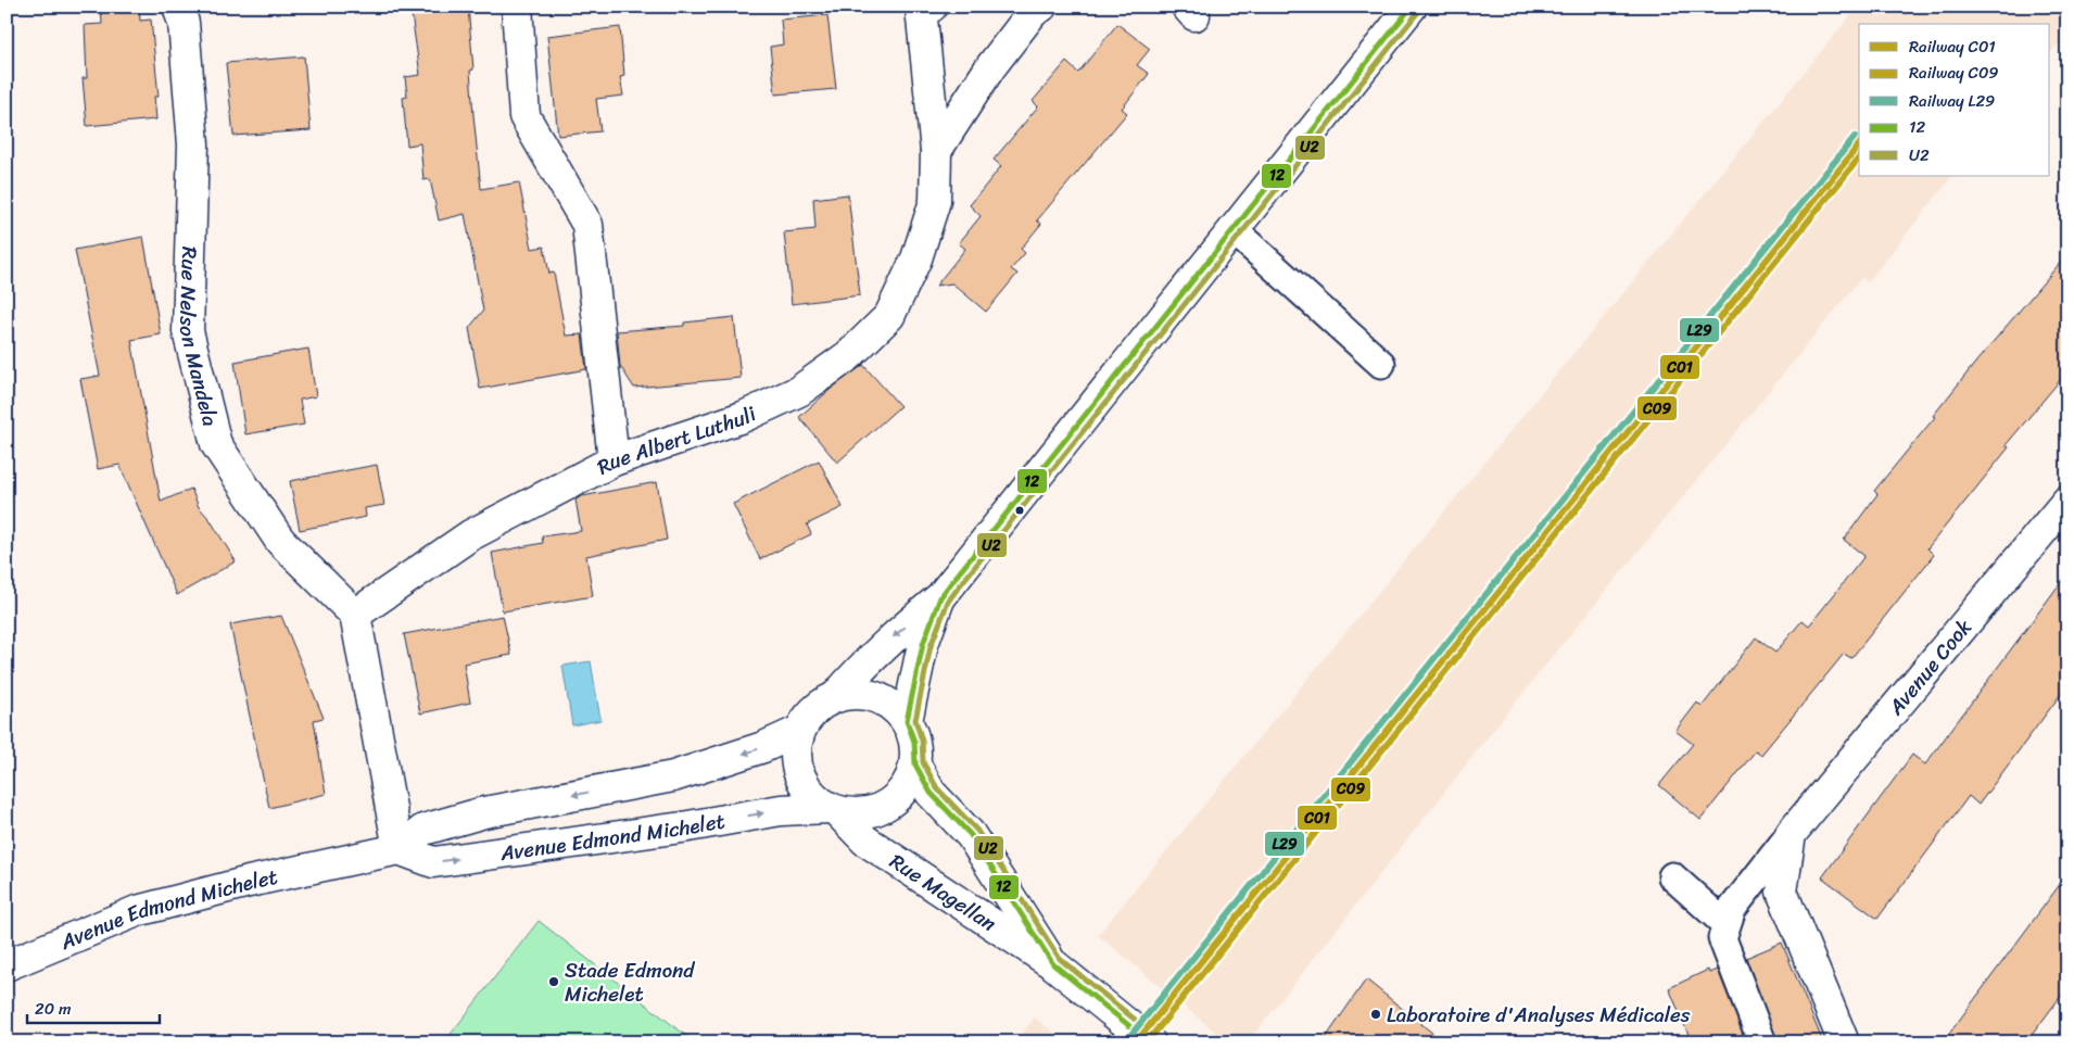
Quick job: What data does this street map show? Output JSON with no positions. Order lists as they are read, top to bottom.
{
  "streets": {
    "street": [
      "Rue Nelson Mandela",
      "Rue Albert Luthuli",
      "Avenue Cook",
      "Avenue Edmond Michelet",
      "Rue Magellan"
    ]
  },
  "crossings": [
    ["Rue Nelson Mandela", "Rue Albert Luthuli"],
    ["Avenue Edmond Michelet", "Rue Magellan"]
  ],
  "places": ["Stade Edmond Michelet", "Laboratoire d'Analyses Médicales"],
  "lines": [
    "transit line 12",
    "transit line U2",
    "rail line L29",
    "rail line C01",
    "rail line C09"
  ],
  "legend": [
    "Railway C01",
    "Railway C09",
    "Railway L29",
    "12",
    "U2"
  ],
  "scale_bar": "20 m"
}
